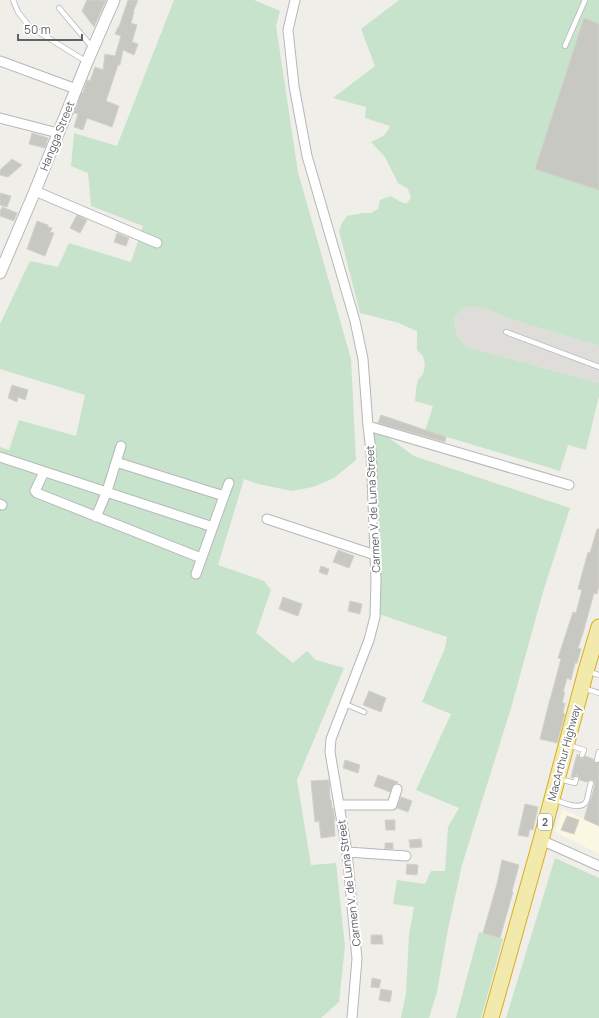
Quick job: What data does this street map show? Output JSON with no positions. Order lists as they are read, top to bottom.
{
  "streets": {
    "highway": ["MacArthur Highway", "2"],
    "street": ["Hangga Street", "Carmen V. de Luna Street"]
  },
  "scale_bar": "50 m"
}
